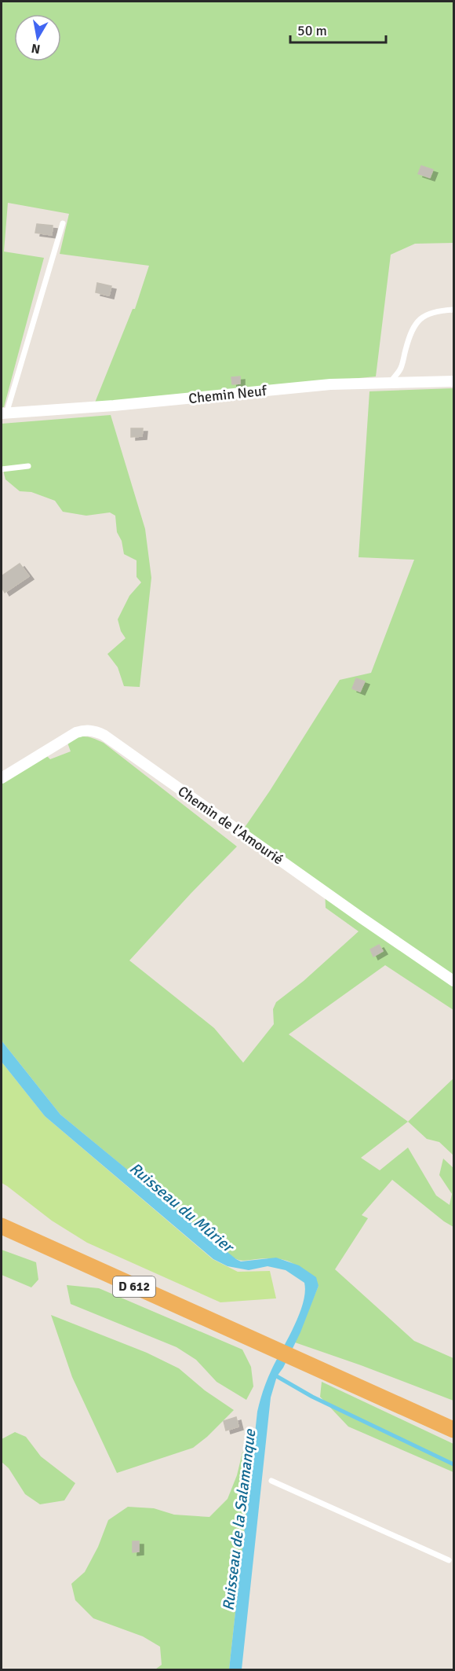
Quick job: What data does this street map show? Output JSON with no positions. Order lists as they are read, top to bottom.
{
  "streets": {
    "highway": ["D 612"],
    "street": ["Chemin Neuf", "Chemin de l'Amourié"]
  },
  "water": ["Ruisseau du Mûrier", "Ruisseau de la Salamanque"],
  "scale_bar": "50 m",
  "north": "bottom"
}
